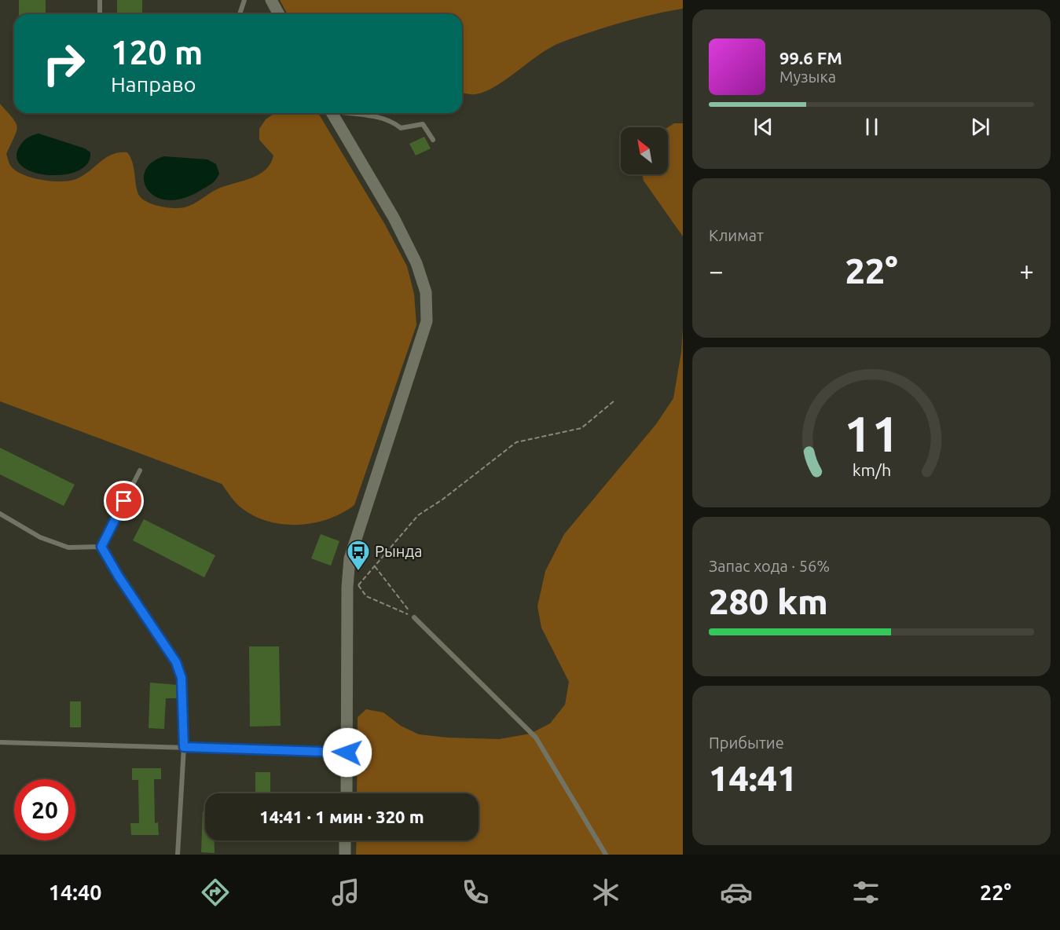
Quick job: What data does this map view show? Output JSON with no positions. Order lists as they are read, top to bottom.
{
  "places": {
    "bus stop": ["Рында"]
  },
  "north": "top left",
  "page": {
    "turn": ["120 m", "Направо"],
    "song": ["99.6 FM", "Музыка"],
    "tile": [
      "Климат",
      ["Запас хода · 56%", "280 km"],
      ["Прибытие", "14:41"]
    ],
    "heat": ["−", "22°", "+"],
    "limit": "20",
    "trip": "14:41 · 1 мин · 320 m",
    "tabs": ["14:40", "22°"],
    "gauge": ["11", "km/h"]
  }
}
